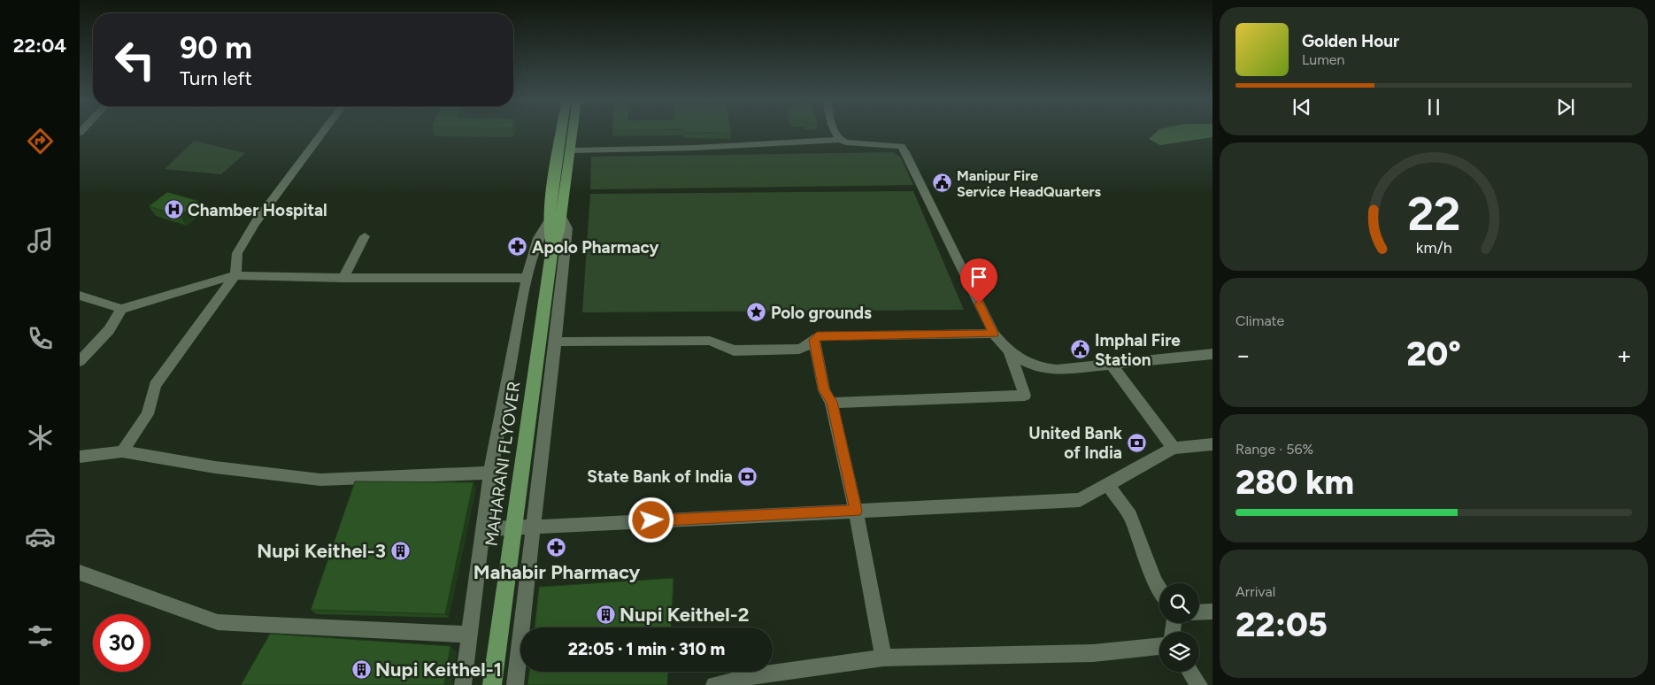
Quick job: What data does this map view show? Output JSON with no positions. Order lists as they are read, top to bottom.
{
  "streets": {
    "main road": ["MAHARANI FLYOVER"]
  },
  "places": {
    "public building": ["Manipur Fire Service HeadQuarters", "Imphal Fire Station"],
    "hospital": ["Chamber Hospital"],
    "pharmacy": ["Apolo Pharmacy", "Mahabir Pharmacy"],
    "place": ["Polo grounds"],
    "bank": ["United Bank of India", "State Bank of India"],
    "building": ["Nupi Keithel-3", "Nupi Keithel-2", "Nupi Keithel-1"]
  },
  "page": {
    "tabs": "22:04",
    "turn": ["90 m", "Turn left"],
    "song": ["Golden Hour", "Lumen"],
    "tile": [
      "Climate",
      ["Range · 56%", "280 km"],
      ["Arrival", "22:05"]
    ],
    "heat": ["−", "20°", "+"],
    "limit": "30",
    "trip": "22:05 · 1 min · 310 m",
    "gauge": ["22", "km/h"]
  }
}
